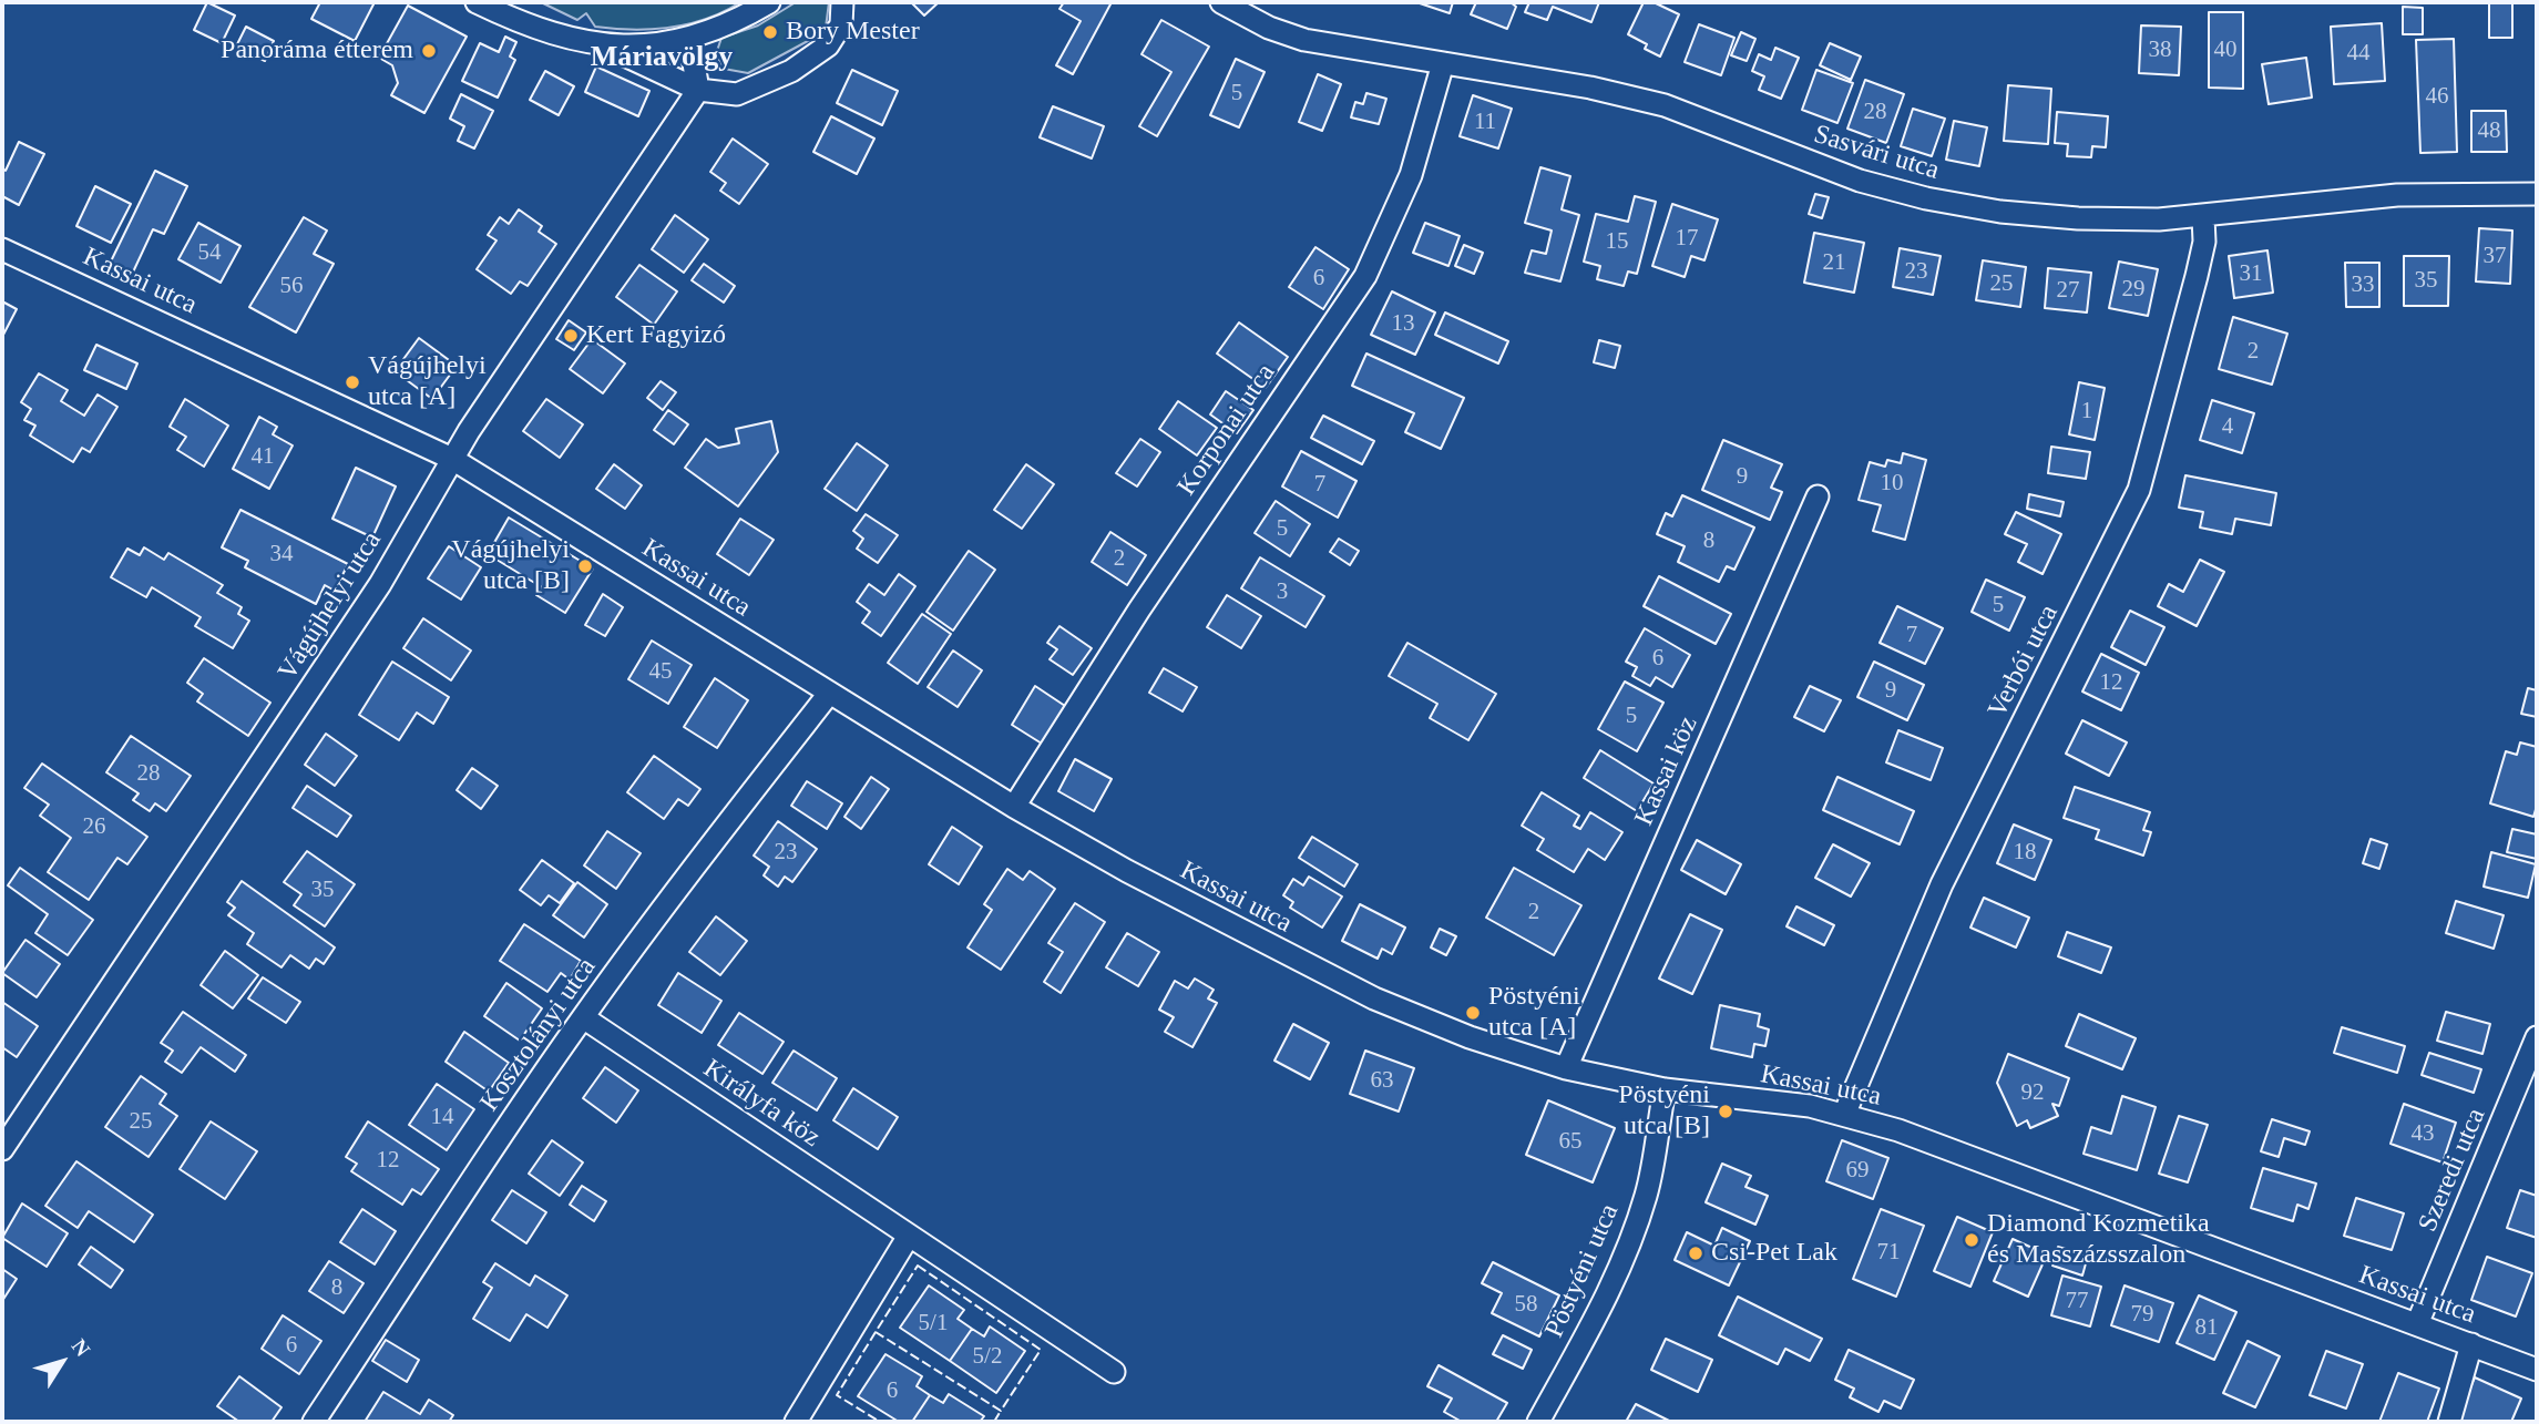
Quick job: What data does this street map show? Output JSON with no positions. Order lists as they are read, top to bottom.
{
  "streets": {
    "street": [
      "Sasvári utca",
      "Kassai utca",
      "Korponai utca",
      "Vágújhelyi utca",
      "Verbói utca",
      "Kassai köz",
      "Kosztolányi utca",
      "Királyfa köz",
      "Szeredi utca",
      "Pöstyéni utca"
    ]
  },
  "crossings": [
    ["Sasvári utca", "Korponai utca"],
    ["Sasvári utca", "Verbói utca"],
    ["Kassai utca", "Korponai utca"],
    ["Kassai utca", "Vágújhelyi utca"],
    ["Kassai utca", "Verbói utca"],
    ["Kassai utca", "Kassai köz"],
    ["Kassai utca", "Kosztolányi utca"],
    ["Kassai utca", "Szeredi utca"],
    ["Kassai utca", "Pöstyéni utca"],
    ["Kosztolányi utca", "Királyfa köz"]
  ],
  "districts": ["Máriavölgy"],
  "places": [
    "Bory Mester",
    "Panoráma étterem",
    "Kert Fagyizó",
    "Vágújhelyi utca [A]",
    "Vágújhelyi utca [B]",
    "Pöstyéni utca [A]",
    "Pöstyéni utca [B]",
    "Diamond Kozmetika és Masszázsszalon",
    "Csi-Pet Lak"
  ],
  "house_numbers": [
    "38",
    "40",
    "44",
    "5",
    "46",
    "28",
    "11",
    "48",
    "17",
    "15",
    "54",
    "37",
    "21",
    "23",
    "31",
    "6",
    "35",
    "25",
    "33",
    "56",
    "29",
    "27",
    "13",
    "2",
    "1",
    "4",
    "41",
    "9",
    "10",
    "7",
    "5",
    "8",
    "34",
    "2",
    "3",
    "5",
    "7",
    "6",
    "45",
    "12",
    "9",
    "5",
    "28",
    "26",
    "23",
    "18",
    "35",
    "2",
    "63",
    "92",
    "14",
    "25",
    "43",
    "65",
    "12",
    "69",
    "71",
    "8",
    "77",
    "58",
    "79",
    "5/1",
    "81",
    "6",
    "5/2",
    "6"
  ],
  "north": "top right"
}
